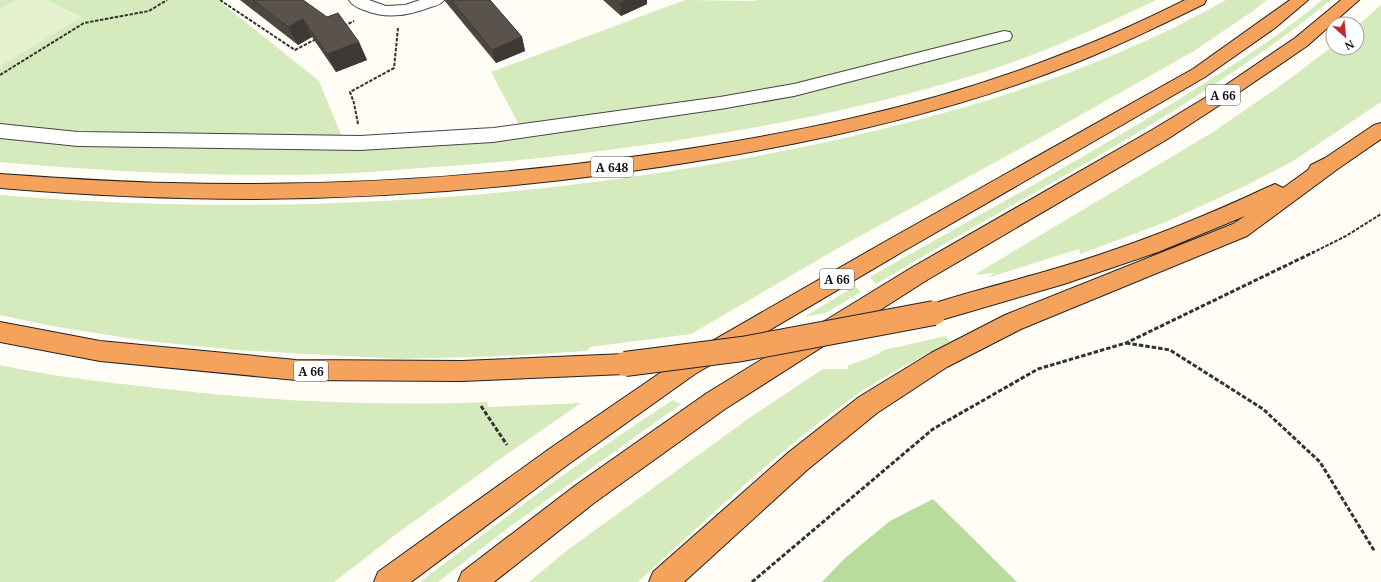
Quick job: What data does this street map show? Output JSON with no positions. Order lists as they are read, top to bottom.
{
  "streets": {
    "highway": ["A 66", "A 648"]
  },
  "north": "bottom right"
}
